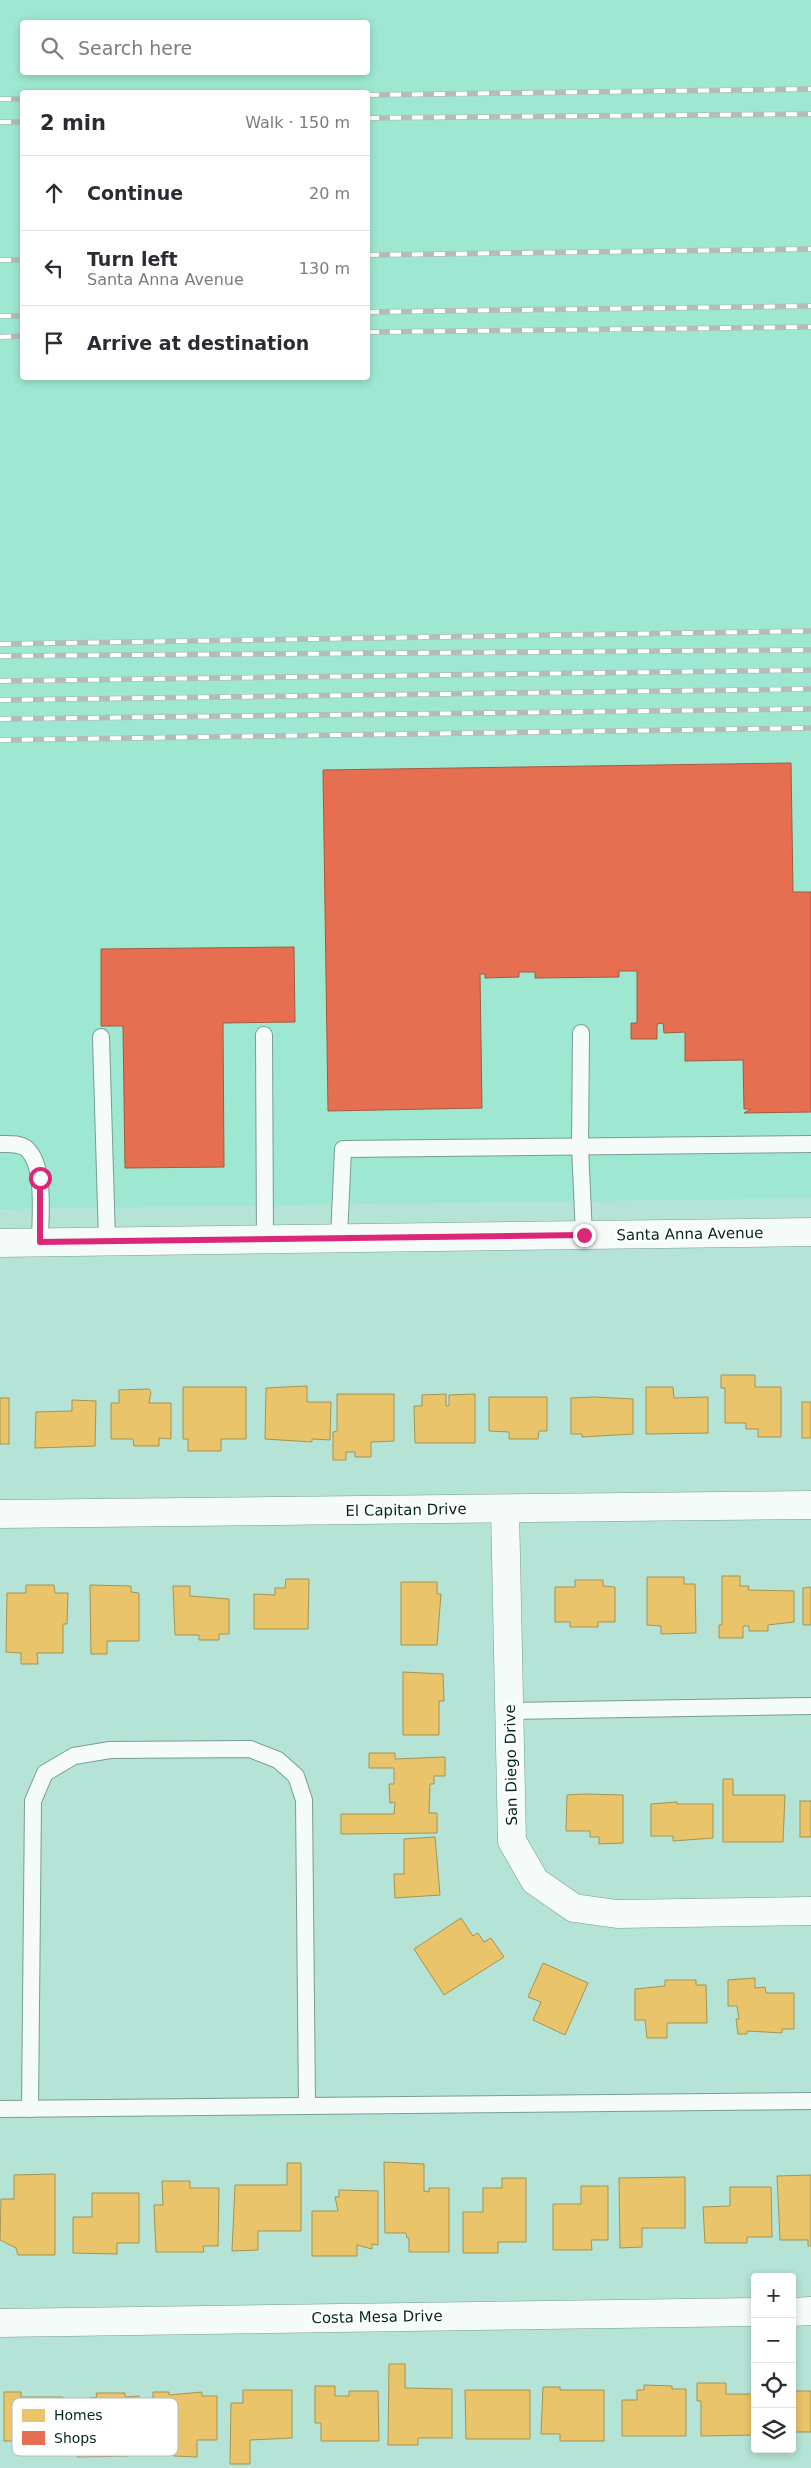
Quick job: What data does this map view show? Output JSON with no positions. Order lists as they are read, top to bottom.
{
  "streets": {
    "street": [
      "Santa Anna Avenue",
      "El Capitan Drive",
      "San Diego Drive",
      "Costa Mesa Drive"
    ]
  },
  "crossings": [
    ["El Capitan Drive", "San Diego Drive"]
  ],
  "legend": ["Homes", "Shops"],
  "page": {
    "search": "Search here",
    "heading": ["2 min", "Walk · 150 m"],
    "list": [
      ["Continue", "20 m"],
      ["Turn left", "Santa Anna Avenue", "130 m"],
      "Arrive at destination"
    ],
    "map_buttons": ["+", "−"]
  }
}
